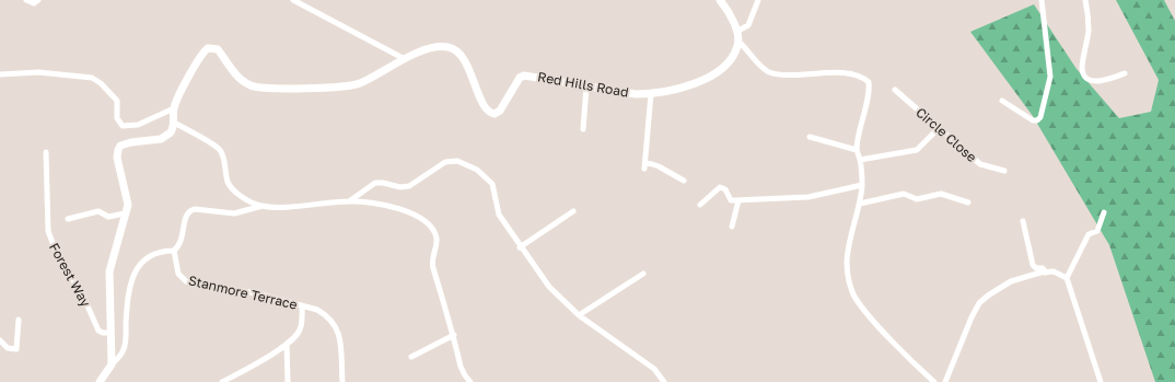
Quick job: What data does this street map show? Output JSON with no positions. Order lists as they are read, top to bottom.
{
  "streets": {
    "main road": ["Red Hills Road"],
    "street": ["Circle Close", "Forest Way", "Stanmore Terrace"]
  }
}
